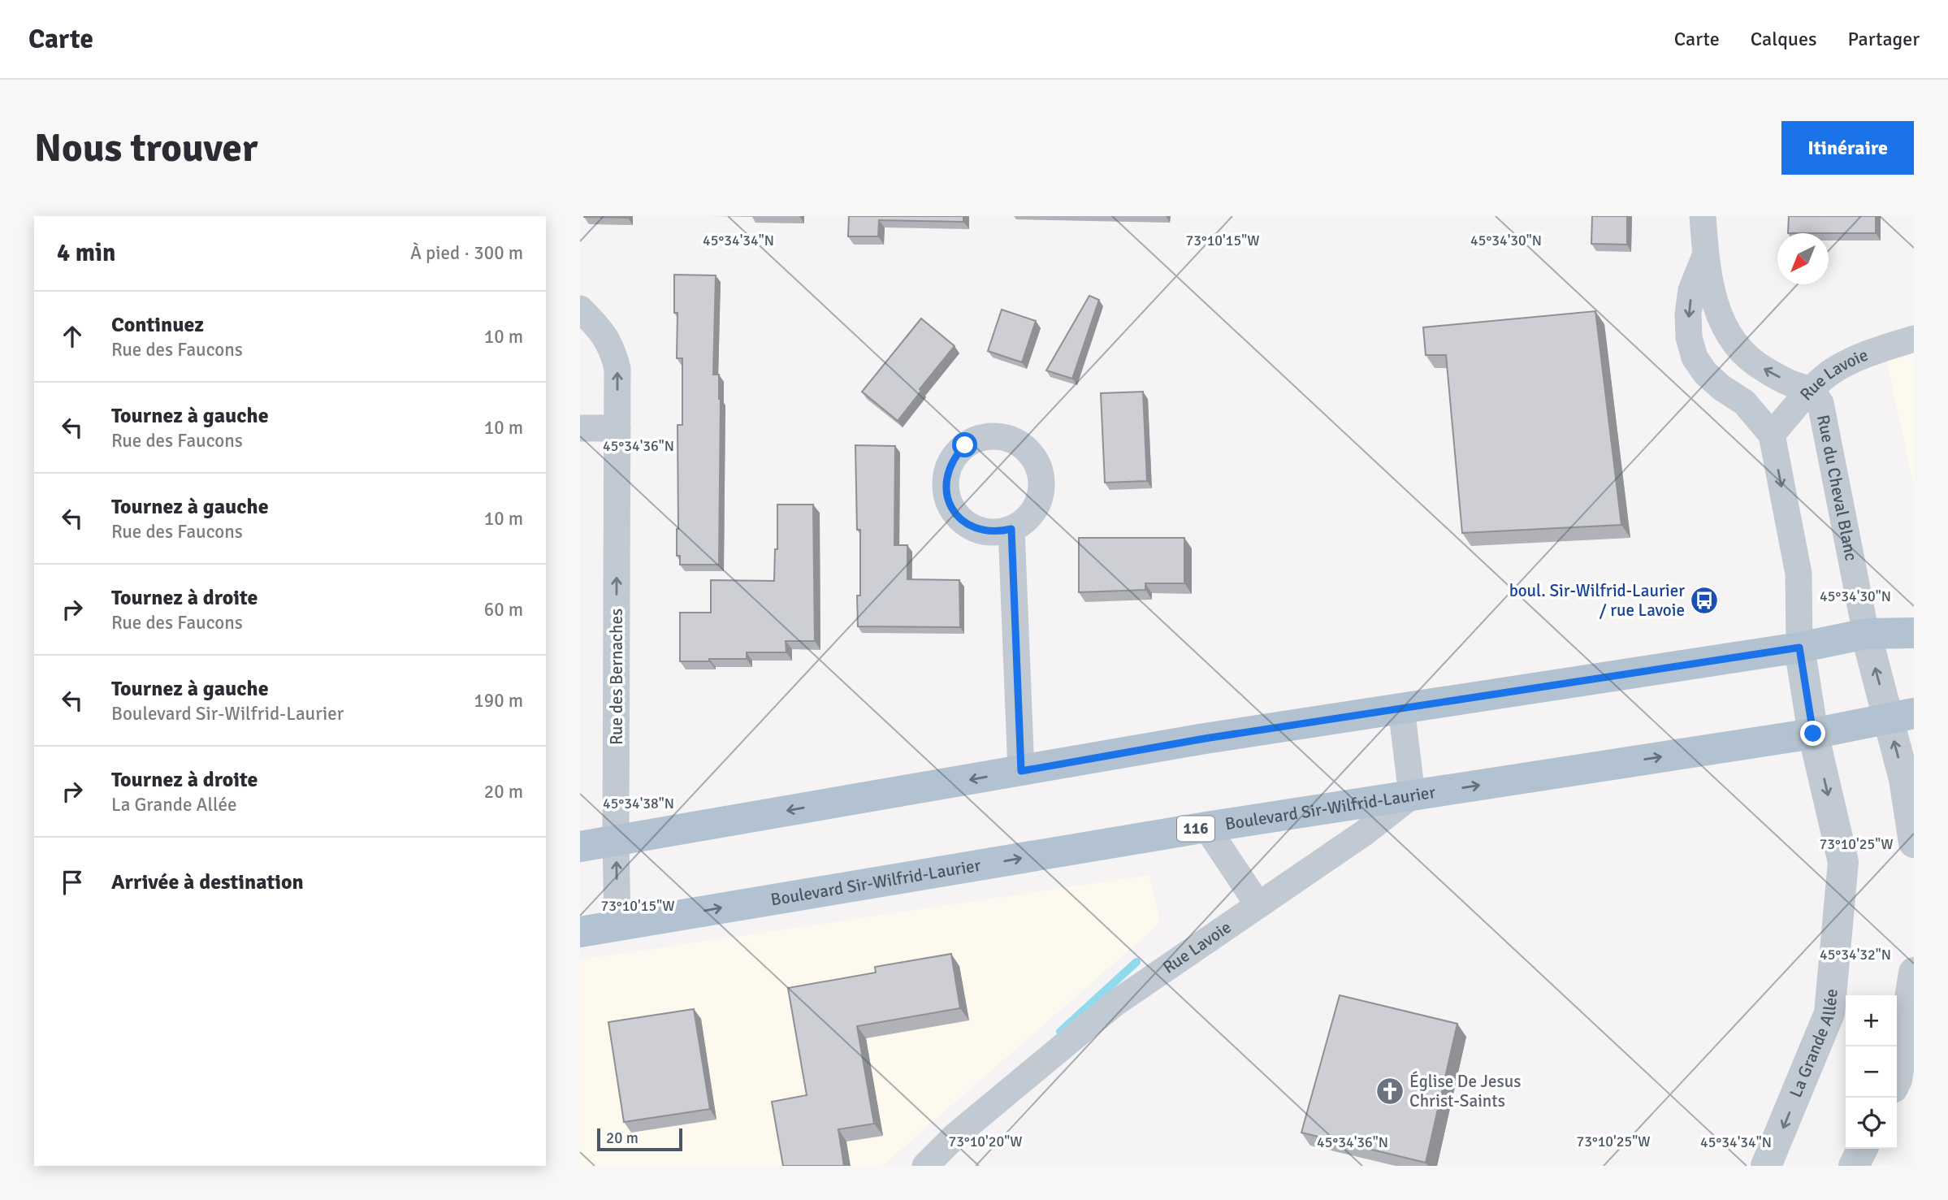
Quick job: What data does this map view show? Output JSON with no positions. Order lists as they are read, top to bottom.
{
  "streets": {
    "main road": ["Boulevard Sir-Wilfrid-Laurier", "116"],
    "street": [
      "Rue Lavoie",
      "Rue du Cheval Blanc",
      "Rue des Bernaches",
      "La Grande Allée"
    ]
  },
  "crossings": [
    ["Rue Lavoie", "Rue du Cheval Blanc"],
    ["Rue Lavoie", "Boulevard Sir-Wilfrid-Laurier"],
    ["Rue des Bernaches", "Boulevard Sir-Wilfrid-Laurier"],
    ["Boulevard Sir-Wilfrid-Laurier", "La Grande Allée"]
  ],
  "one_way": ["Rue des Bernaches"],
  "places": {
    "bus stop": ["boul. Sir-Wilfrid-Laurier / rue Lavoie"],
    "church": ["Église De Jesus Christ-Saints"]
  },
  "scale_bar": "20 m",
  "north": "bottom left",
  "page": {
    "header": "Carte",
    "nav": ["Carte", "Calques", "Partager"],
    "buttons": "Itinéraire",
    "title": "Nous trouver",
    "heading": ["4 min", "À pied · 300 m"],
    "list": [
      ["Continuez", "Rue des Faucons", "10 m"],
      ["Tournez à gauche", "Rue des Faucons", "10 m"],
      ["Tournez à gauche", "Rue des Faucons", "10 m"],
      ["Tournez à droite", "Rue des Faucons", "60 m"],
      ["Tournez à gauche", "Boulevard Sir-Wilfrid-Laurier", "190 m"],
      ["Tournez à droite", "La Grande Allée", "20 m"],
      "Arrivée à destination"
    ],
    "map_buttons": ["+", "−"],
    "scale": "20 m"
  },
  "coordinates": [
    "45°34'30\"N",
    "45°34'34\"N",
    "73°10'15\"W",
    "45°34'36\"N",
    "45°34'38\"N",
    "73°10'25\"W",
    "45°34'32\"N",
    "73°10'20\"W"
  ]
}
